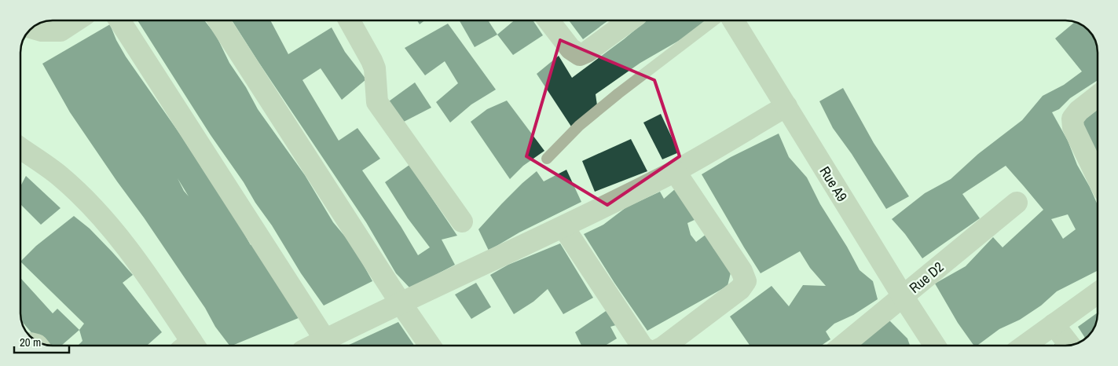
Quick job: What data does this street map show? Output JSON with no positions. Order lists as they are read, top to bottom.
{
  "streets": {
    "street": ["Rue A9", "Rue D2"]
  },
  "crossings": [
    ["Rue A9", "Rue D2"]
  ],
  "scale_bar": "20 m"
}
